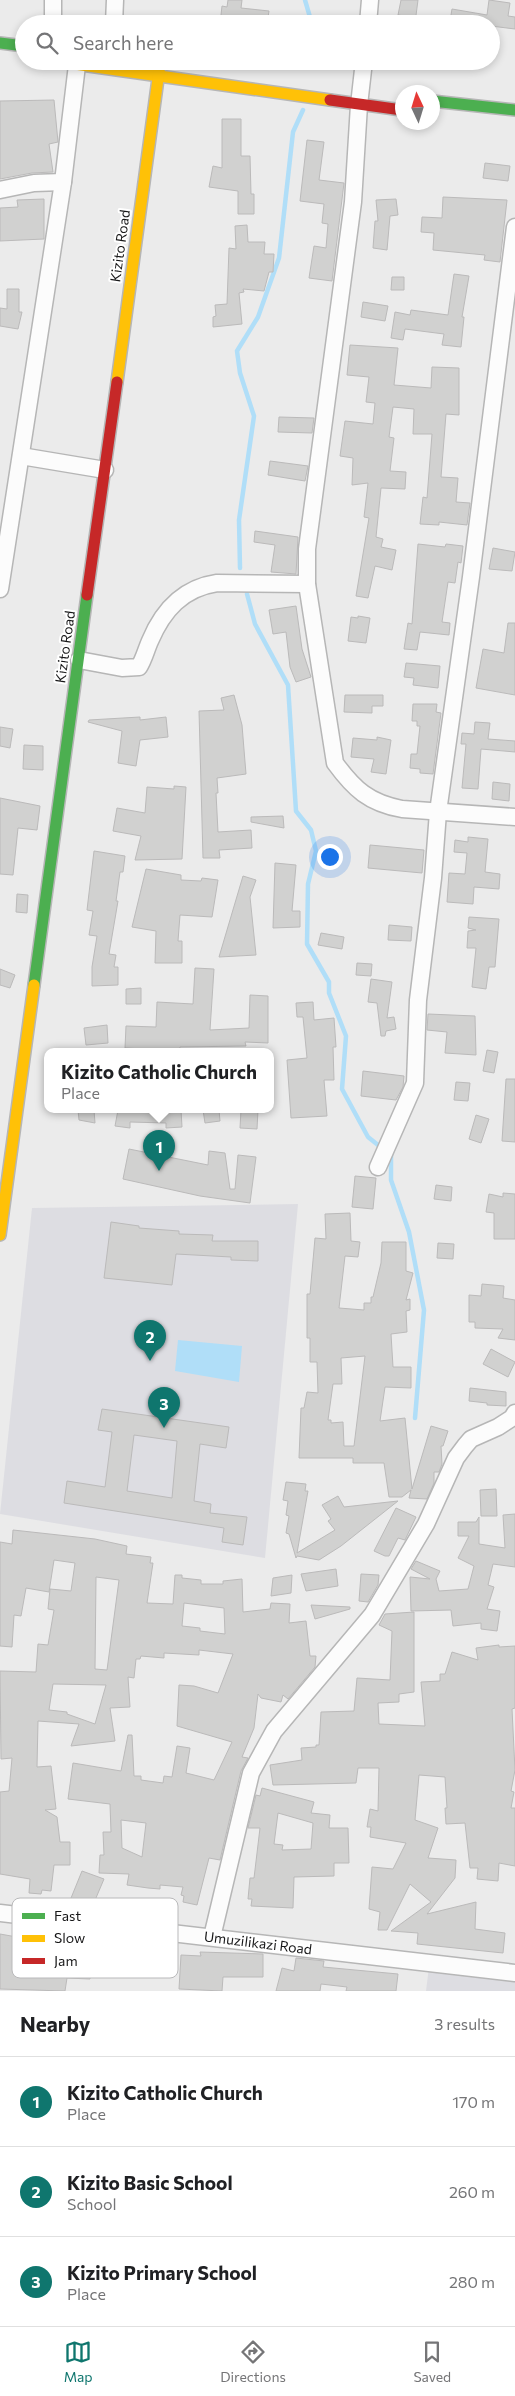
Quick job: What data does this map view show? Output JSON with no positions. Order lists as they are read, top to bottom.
{
  "streets": {
    "street": ["Kizito Road", "Umuzilikazi Road"]
  },
  "legend": ["Fast", "Slow", "Jam"],
  "north": "top",
  "page": {
    "search": "Search here",
    "popup": ["Kizito Catholic Church", "Place"],
    "pins": ["1", "2", "3"],
    "heading": ["Nearby", "3 results"],
    "list": [
      {
        "mark": "1",
        "name": "Kizito Catholic Church",
        "note": "Place",
        "value": "170 m"
      },
      {
        "mark": "2",
        "name": "Kizito Basic School",
        "note": "School",
        "value": "260 m"
      },
      {
        "mark": "3",
        "name": "Kizito Primary School",
        "note": "Place",
        "value": "280 m"
      }
    ],
    "nav": ["Map", "Directions", "Saved"]
  }
}
